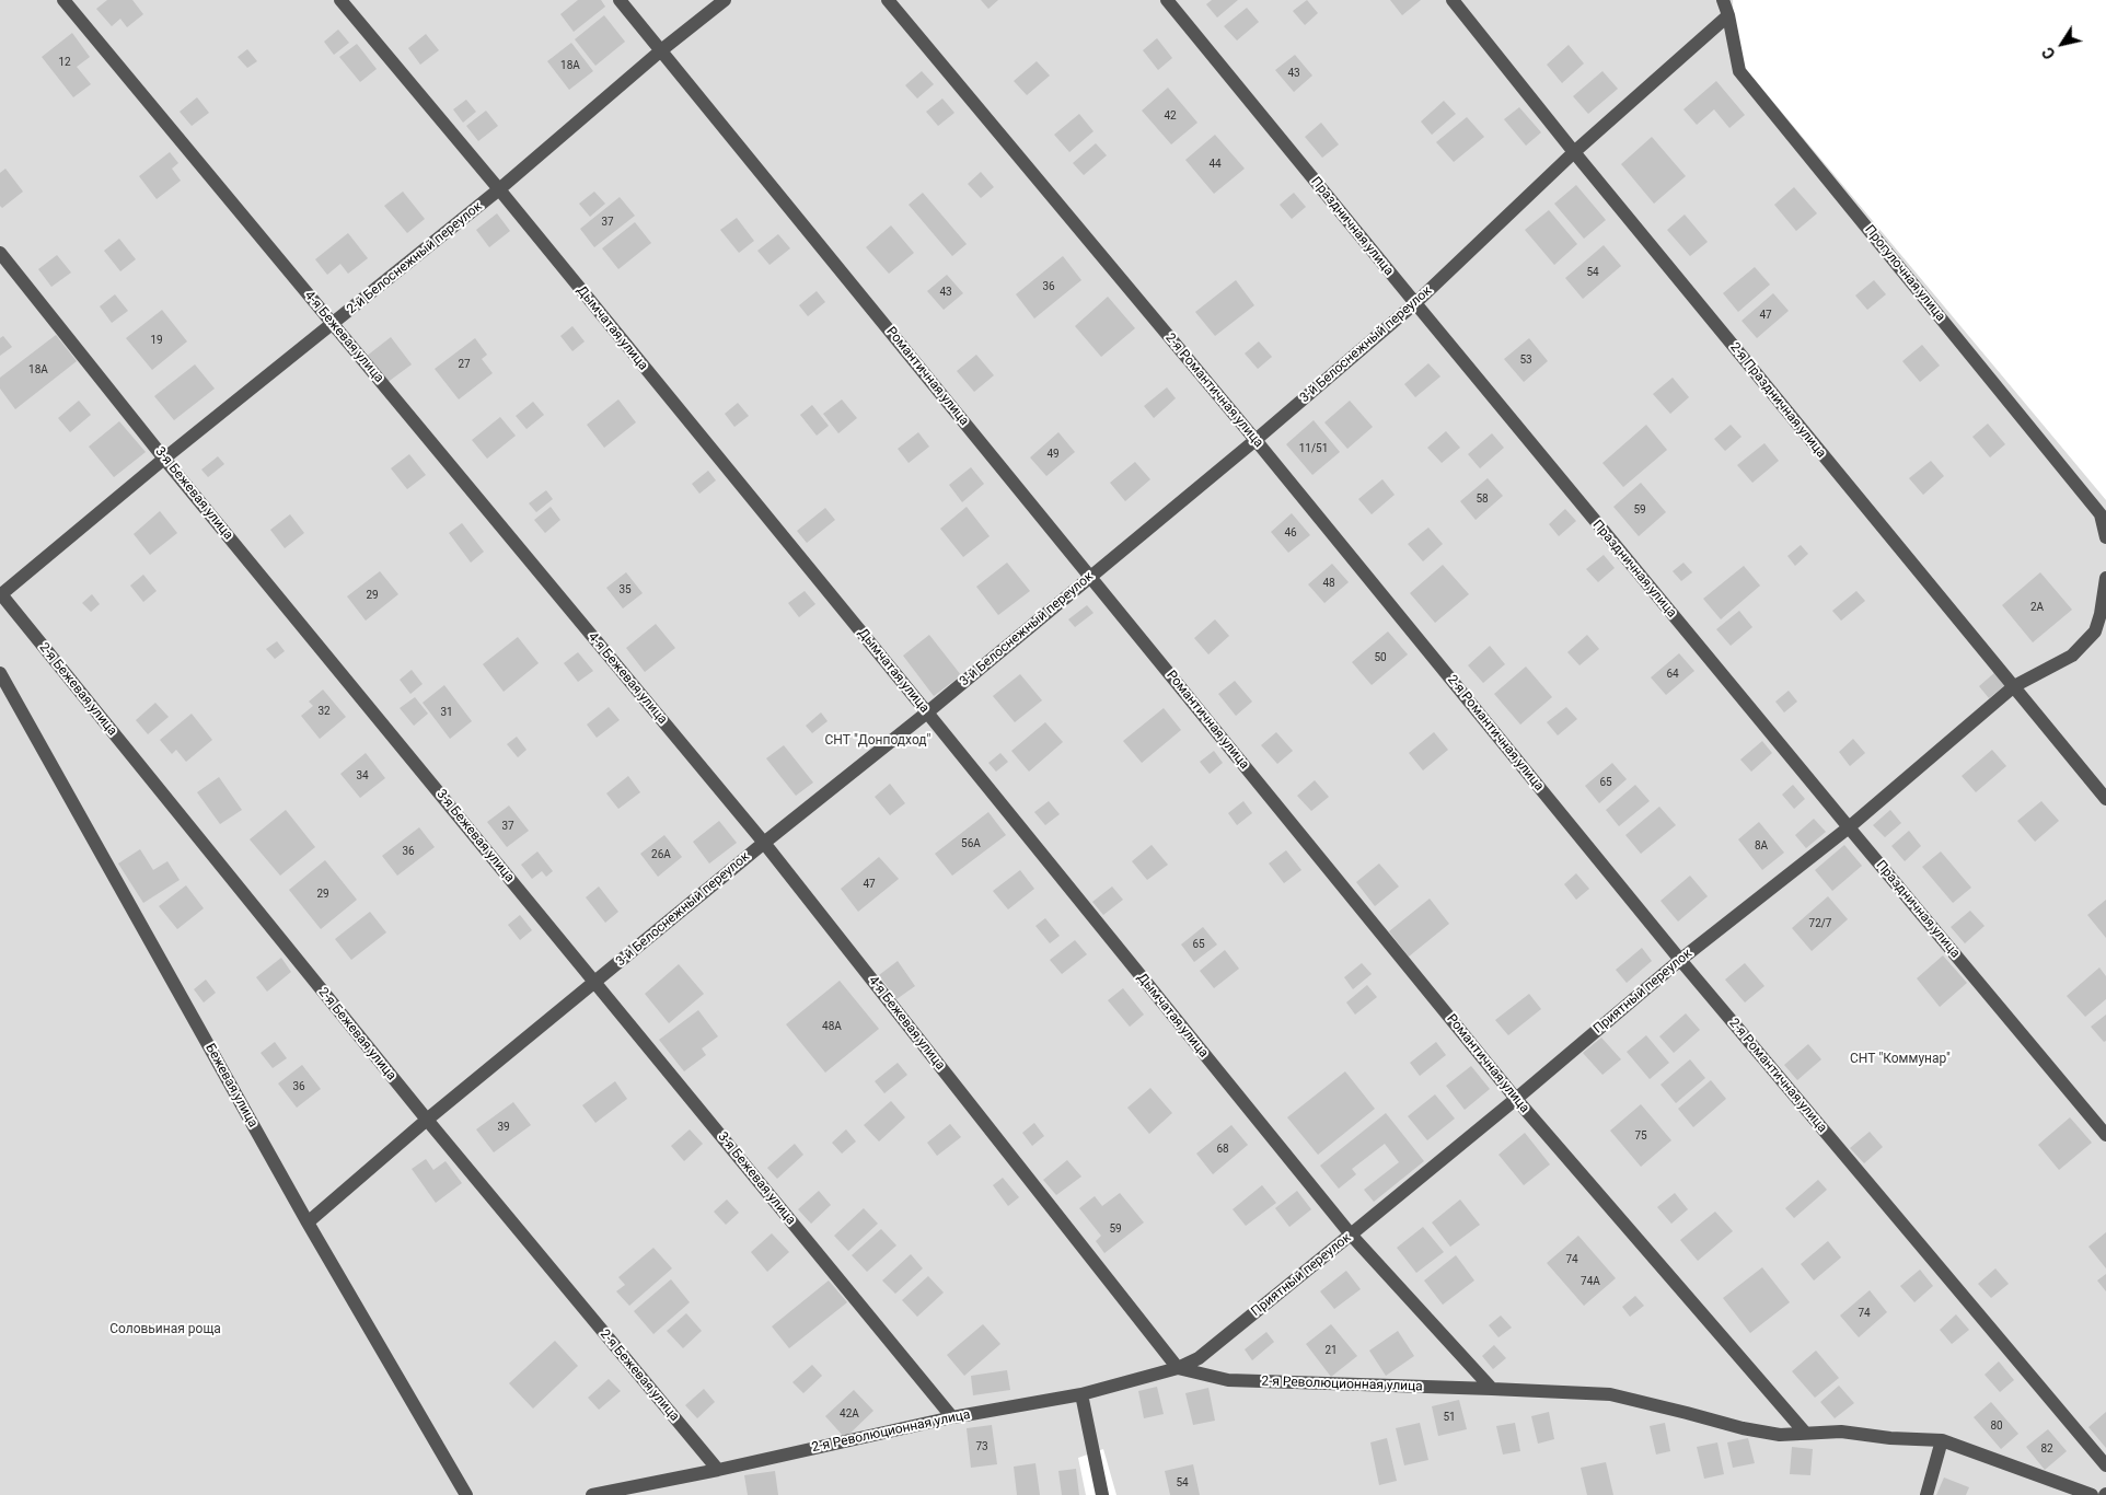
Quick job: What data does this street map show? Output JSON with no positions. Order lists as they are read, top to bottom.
{
  "streets": {
    "street": [
      "Праздничная улица",
      "2-й Белоснежный переулок",
      "Прогулочная улица",
      "Дымчатая улица",
      "4-я Бежевая улица",
      "3-й Белоснежный переулок",
      "Романтичная улица",
      "2-я Романтичная улица",
      "2-я Праздничная улица",
      "3-я Бежевая улица",
      "2-я Бежевая улица",
      "Приятный переулок",
      "Бежевая улица",
      "2-я Революционная улица"
    ]
  },
  "crossings": [
    ["Праздничная улица", "3-й Белоснежный переулок"],
    ["Праздничная улица", "Приятный переулок"],
    ["2-й Белоснежный переулок", "Дымчатая улица"],
    ["2-й Белоснежный переулок", "4-я Бежевая улица"],
    ["2-й Белоснежный переулок", "Романтичная улица"],
    ["2-й Белоснежный переулок", "3-я Бежевая улица"],
    ["2-й Белоснежный переулок", "2-я Бежевая улица"],
    ["Прогулочная улица", "3-й Белоснежный переулок"],
    ["Дымчатая улица", "3-й Белоснежный переулок"],
    ["Дымчатая улица", "Приятный переулок"],
    ["Дымчатая улица", "2-я Революционная улица"],
    ["4-я Бежевая улица", "3-й Белоснежный переулок"],
    ["4-я Бежевая улица", "Приятный переулок"],
    ["4-я Бежевая улица", "2-я Революционная улица"],
    ["3-й Белоснежный переулок", "Романтичная улица"],
    ["3-й Белоснежный переулок", "2-я Романтичная улица"],
    ["3-й Белоснежный переулок", "2-я Праздничная улица"],
    ["3-й Белоснежный переулок", "3-я Бежевая улица"],
    ["3-й Белоснежный переулок", "2-я Бежевая улица"],
    ["3-й Белоснежный переулок", "Бежевая улица"],
    ["Романтичная улица", "Приятный переулок"],
    ["Романтичная улица", "2-я Революционная улица"],
    ["2-я Романтичная улица", "Приятный переулок"],
    ["2-я Праздничная улица", "Приятный переулок"],
    ["3-я Бежевая улица", "2-я Революционная улица"],
    ["2-я Бежевая улица", "2-я Революционная улица"],
    ["Приятный переулок", "2-я Революционная улица"]
  ],
  "parks": ["СНТ \"Донподход\"", "СНТ \"Коммунар\"", "Соловьиная роща"],
  "house_numbers": [
    "12",
    "18А",
    "43",
    "42",
    "44",
    "37",
    "54",
    "36",
    "43",
    "47",
    "19",
    "53",
    "27",
    "18А",
    "11/51",
    "49",
    "58",
    "59",
    "46",
    "48",
    "35",
    "29",
    "2А",
    "50",
    "64",
    "32",
    "31",
    "34",
    "65",
    "37",
    "56А",
    "8А",
    "36",
    "26А",
    "47",
    "29",
    "72/7",
    "65",
    "48А",
    "36",
    "39",
    "75",
    "68",
    "59",
    "74",
    "74А",
    "74",
    "21",
    "42А",
    "51",
    "80",
    "73",
    "82",
    "54"
  ],
  "north": "bottom left"
}
